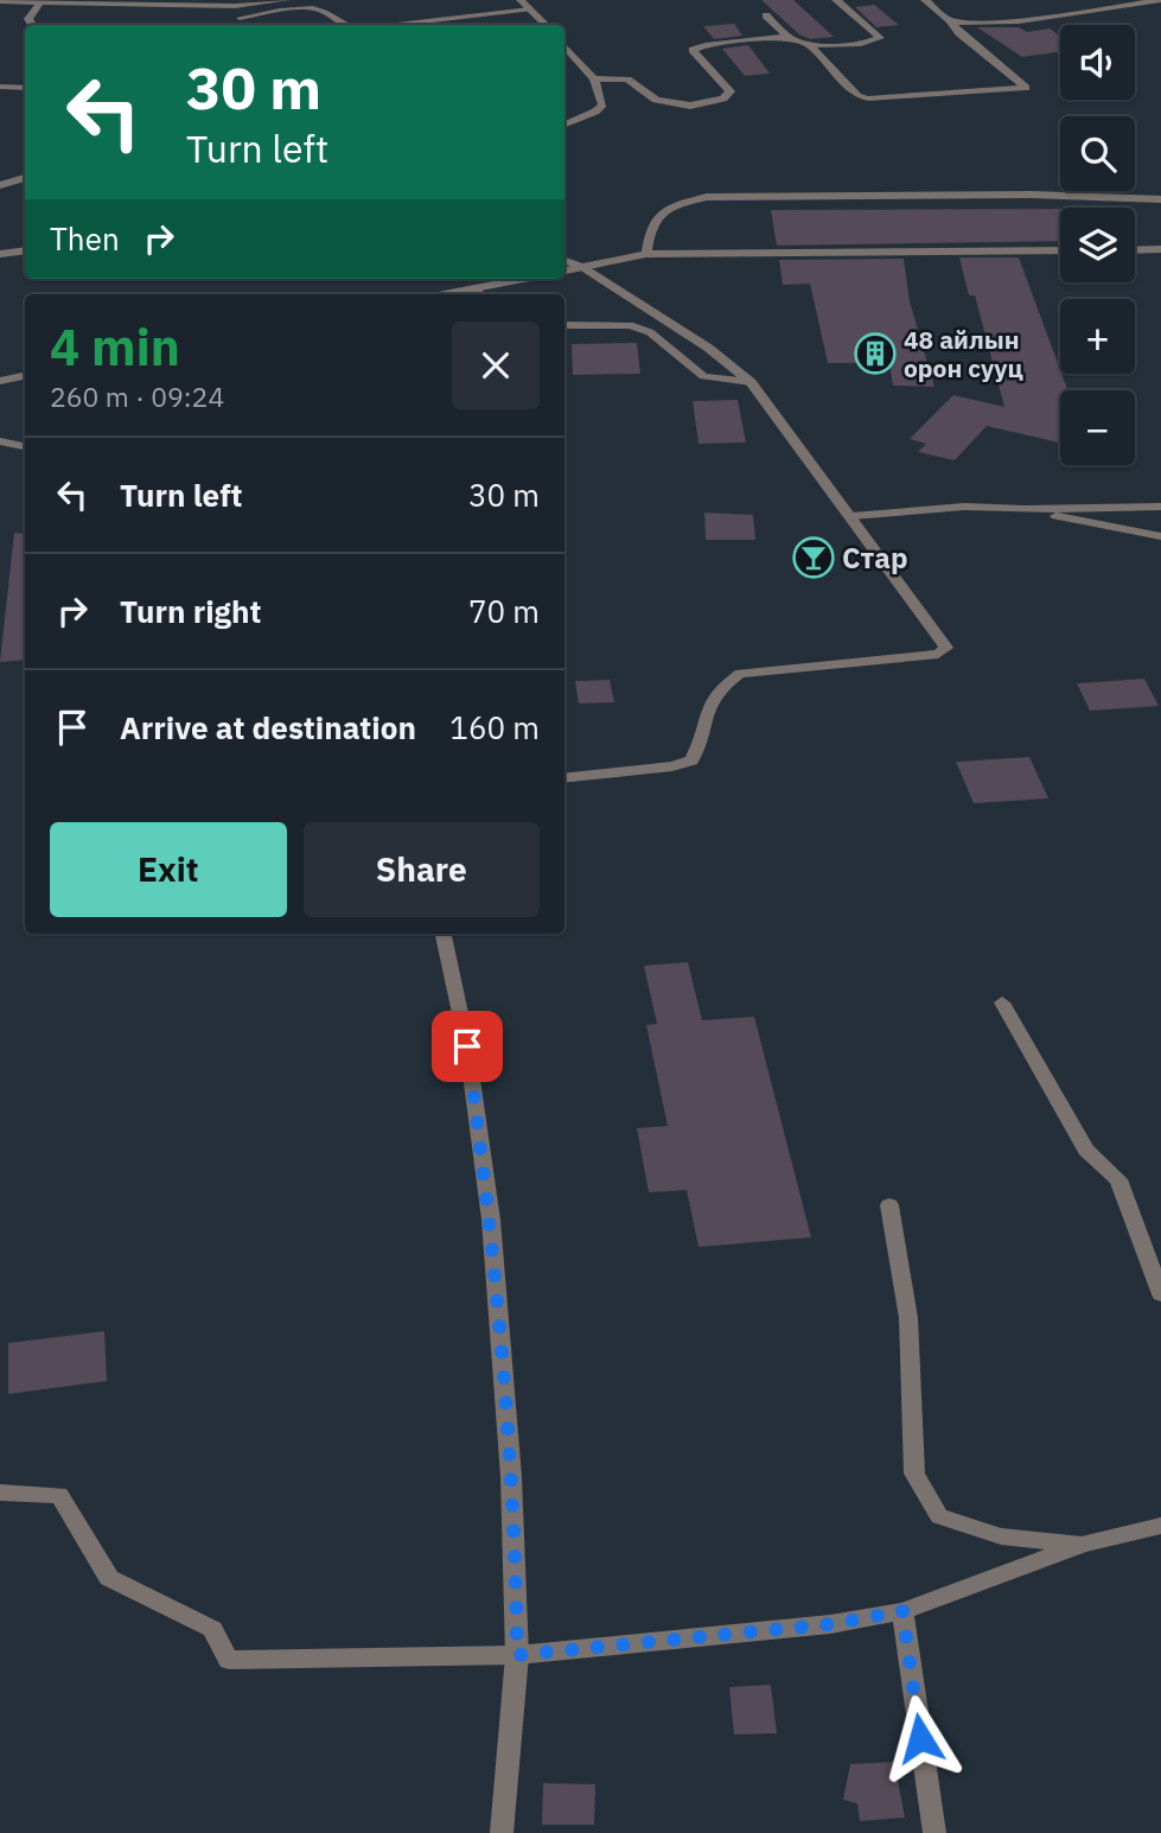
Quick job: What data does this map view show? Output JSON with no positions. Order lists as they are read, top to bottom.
{
  "places": {
    "building": ["48 айлын орон сууц"],
    "bar": ["Стар"]
  },
  "page": {
    "map_buttons": ["+", "−"],
    "turn": ["30 m", "Turn left"],
    "then": "Then",
    "heading": ["4 min", "260 m · 09:24"],
    "list": [
      {
        "name": "Turn left",
        "value": "30 m"
      },
      {
        "name": "Turn right",
        "value": "70 m"
      },
      {
        "name": "Arrive at destination",
        "value": "160 m"
      }
    ],
    "buttons": ["Exit", "Share"]
  }
}
